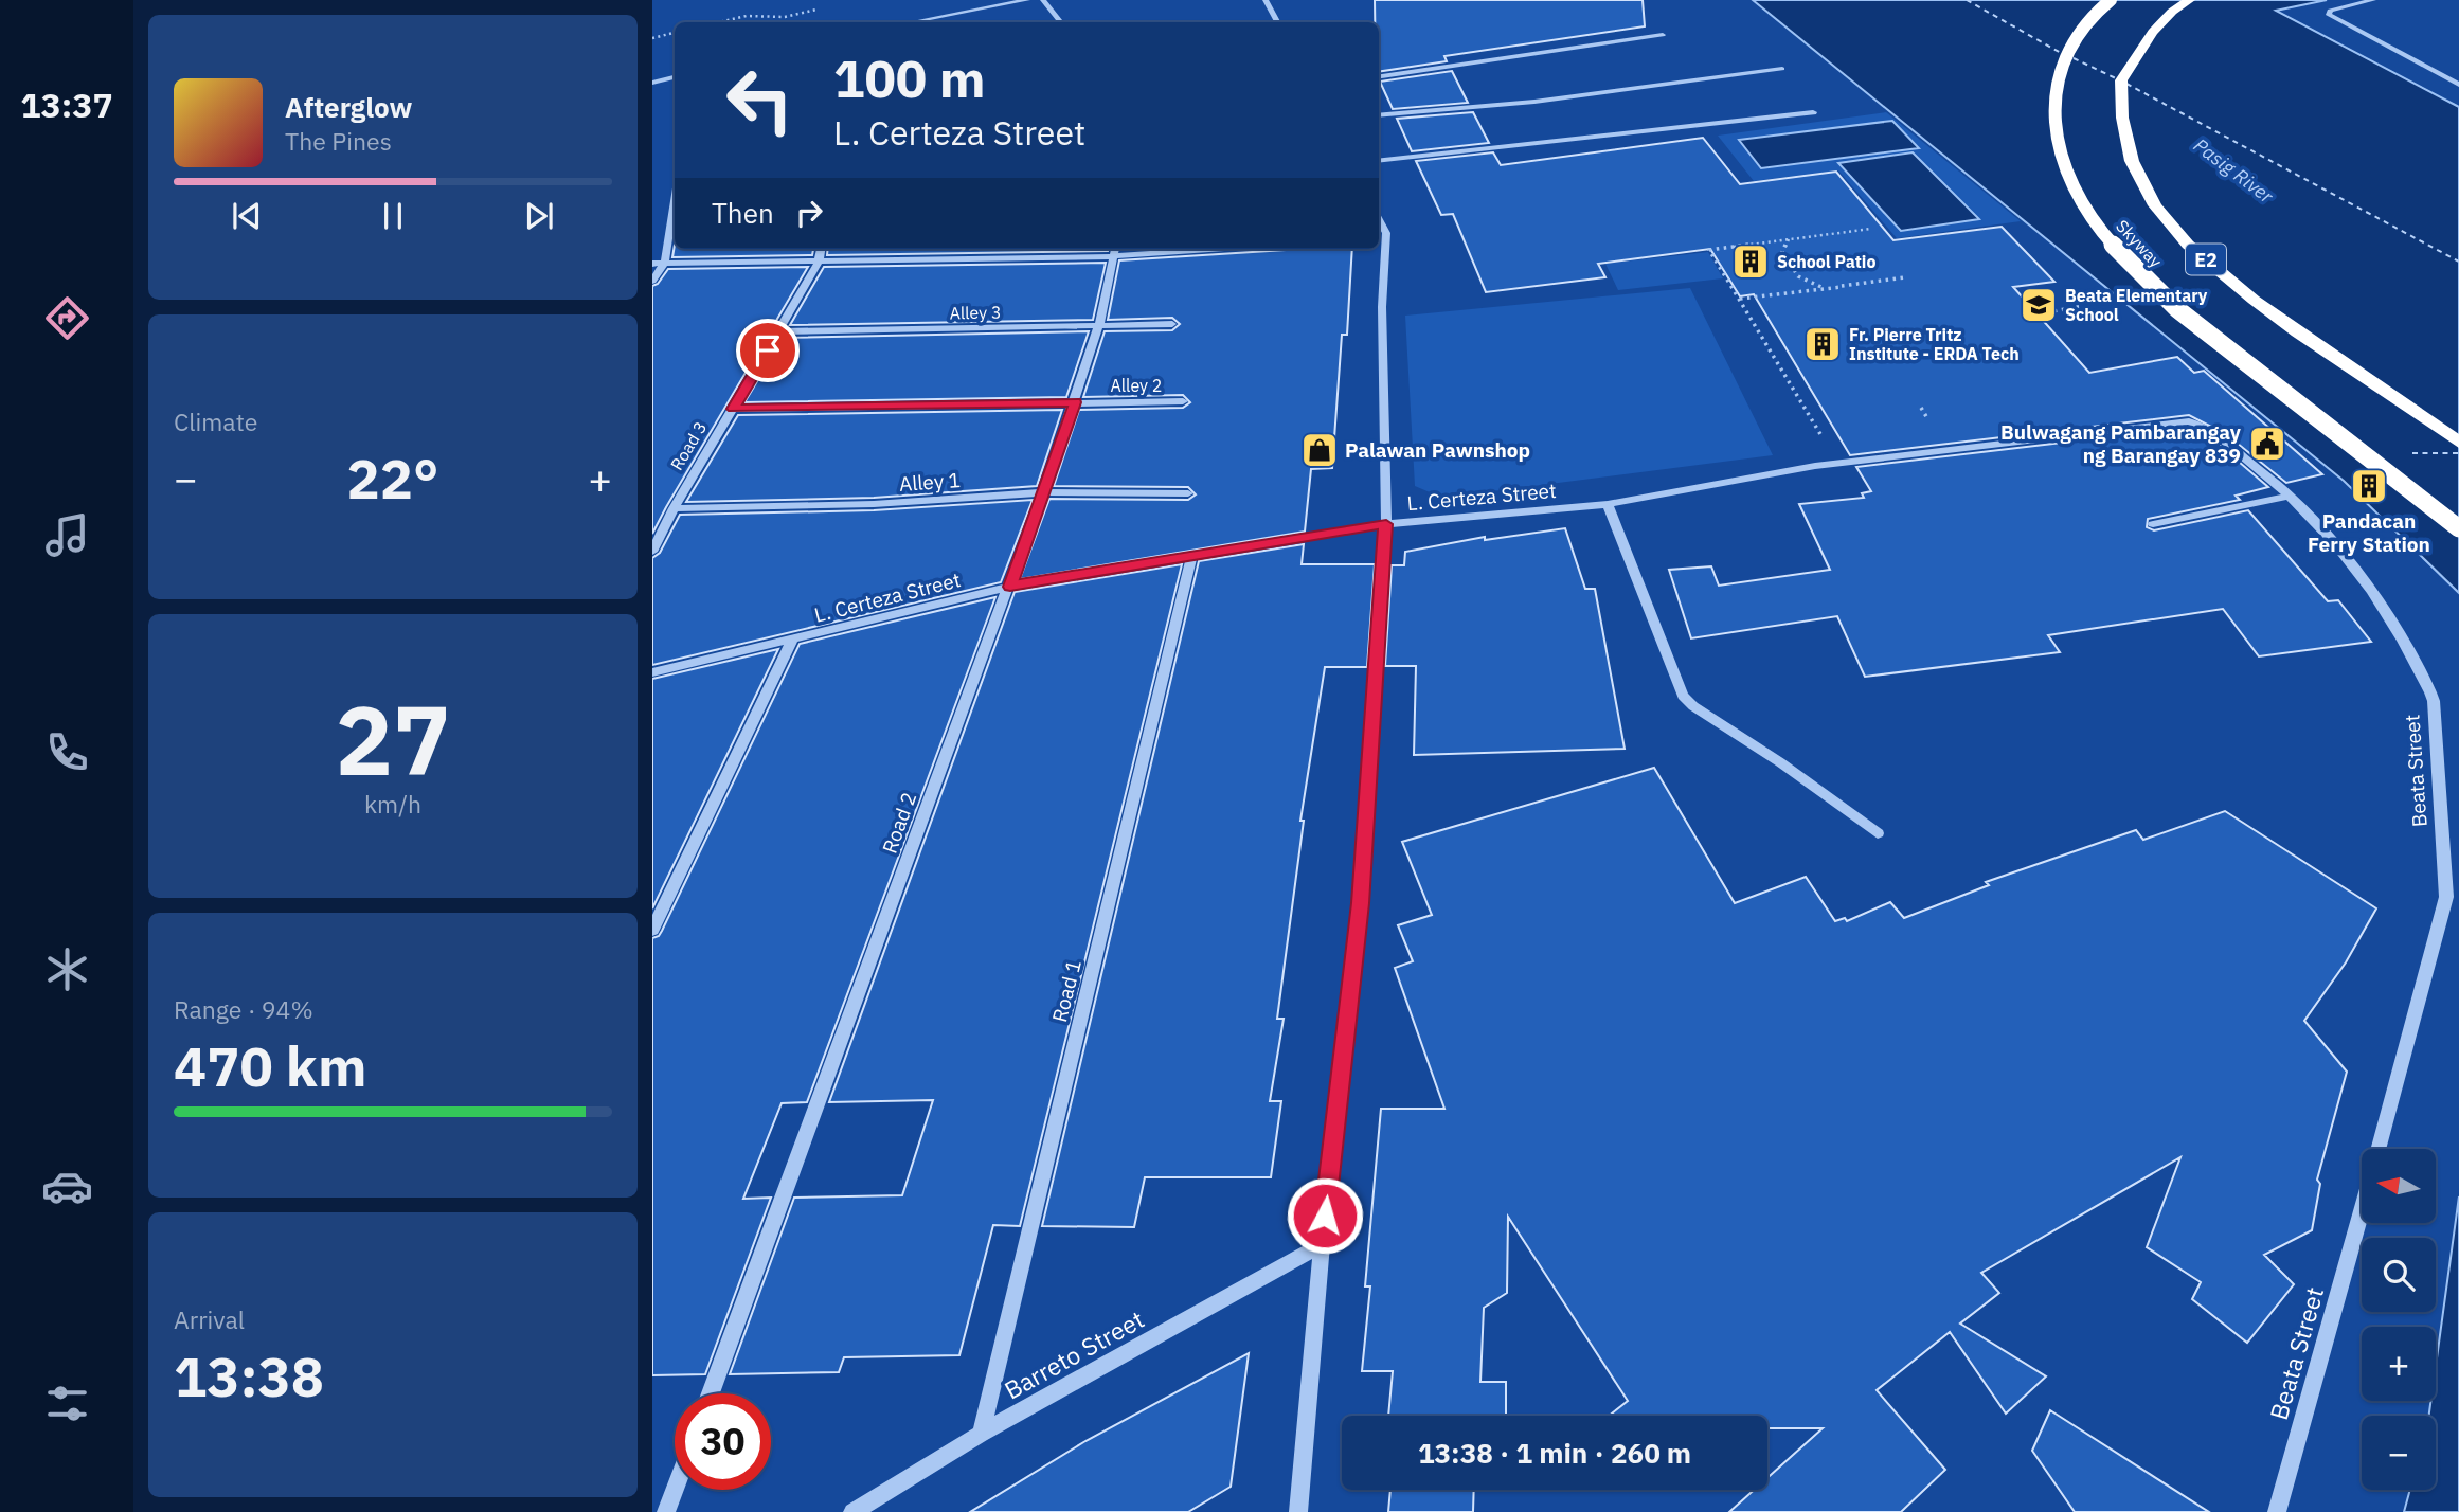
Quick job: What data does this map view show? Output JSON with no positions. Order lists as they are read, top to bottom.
{
  "streets": {
    "highway": ["Skyway", "E2"],
    "street": [
      "Alley 3",
      "Alley 2",
      "Road 3",
      "Alley 1",
      "L. Certeza Street",
      "Beata Street",
      "Road 2",
      "Road 1",
      "Barreto Street"
    ]
  },
  "crossings": [
    ["Alley 3", "Road 3"],
    ["Alley 3", "Road 2"],
    ["Alley 2", "Road 3"],
    ["Alley 2", "Road 2"],
    ["Road 3", "Alley 1"],
    ["Alley 1", "Road 2"],
    ["L. Certeza Street", "Beata Street"],
    ["L. Certeza Street", "Road 2"],
    ["L. Certeza Street", "Road 1"],
    ["Road 1", "Barreto Street"]
  ],
  "water": ["Pasig River"],
  "places": {
    "building": ["School Patio", "Fr. Pierre Tritz Institute - ERDA Tech", "Pandacan Ferry Station"],
    "school or university": ["Beata Elementary School"],
    "public building": ["Bulwagang Pambarangay ng Barangay 839"],
    "shop": ["Palawan Pawnshop"]
  },
  "north": "left",
  "page": {
    "tabs": "13:37",
    "turn": ["100 m", "L. Certeza Street"],
    "song": ["Afterglow", "The Pines"],
    "then": "Then",
    "tile": [
      "Climate",
      ["27", "km/h"],
      ["Range · 94%", "470 km"],
      ["Arrival", "13:38"]
    ],
    "heat": ["−", "22°", "+"],
    "map_buttons": ["+", "−"],
    "limit": "30",
    "trip": "13:38 · 1 min · 260 m"
  }
}
